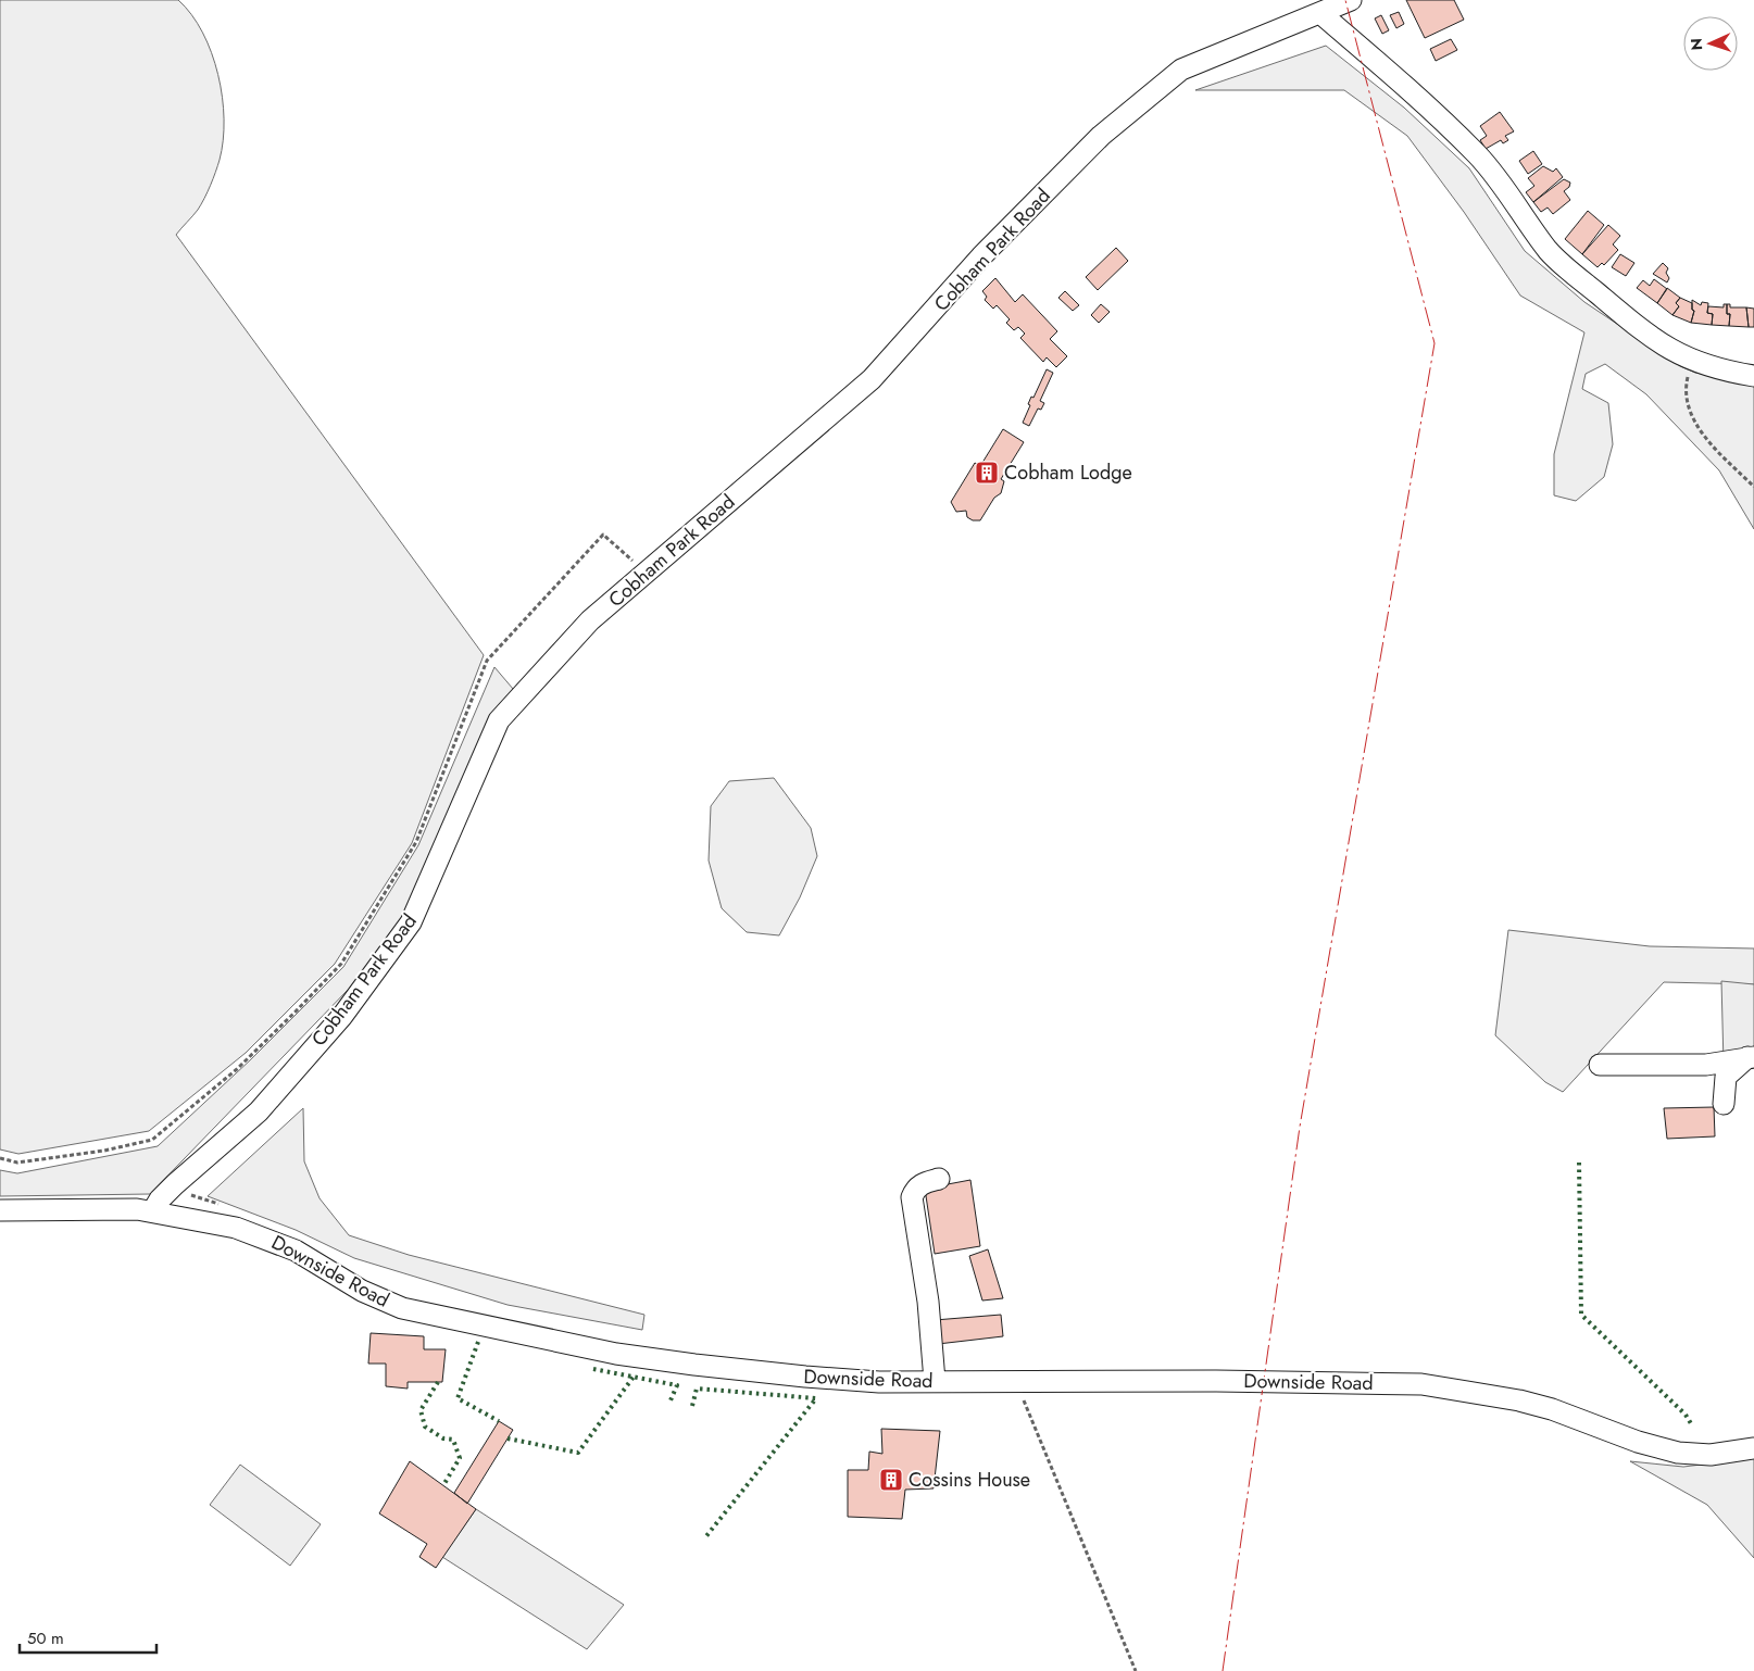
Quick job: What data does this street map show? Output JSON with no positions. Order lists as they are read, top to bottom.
{
  "streets": {
    "street": ["Cobham Park Road", "Downside Road"]
  },
  "crossings": [
    ["Cobham Park Road", "Downside Road"]
  ],
  "places": {
    "building": ["Cobham Lodge", "Cossins House"]
  },
  "scale_bar": "50 m",
  "north": "left"
}
